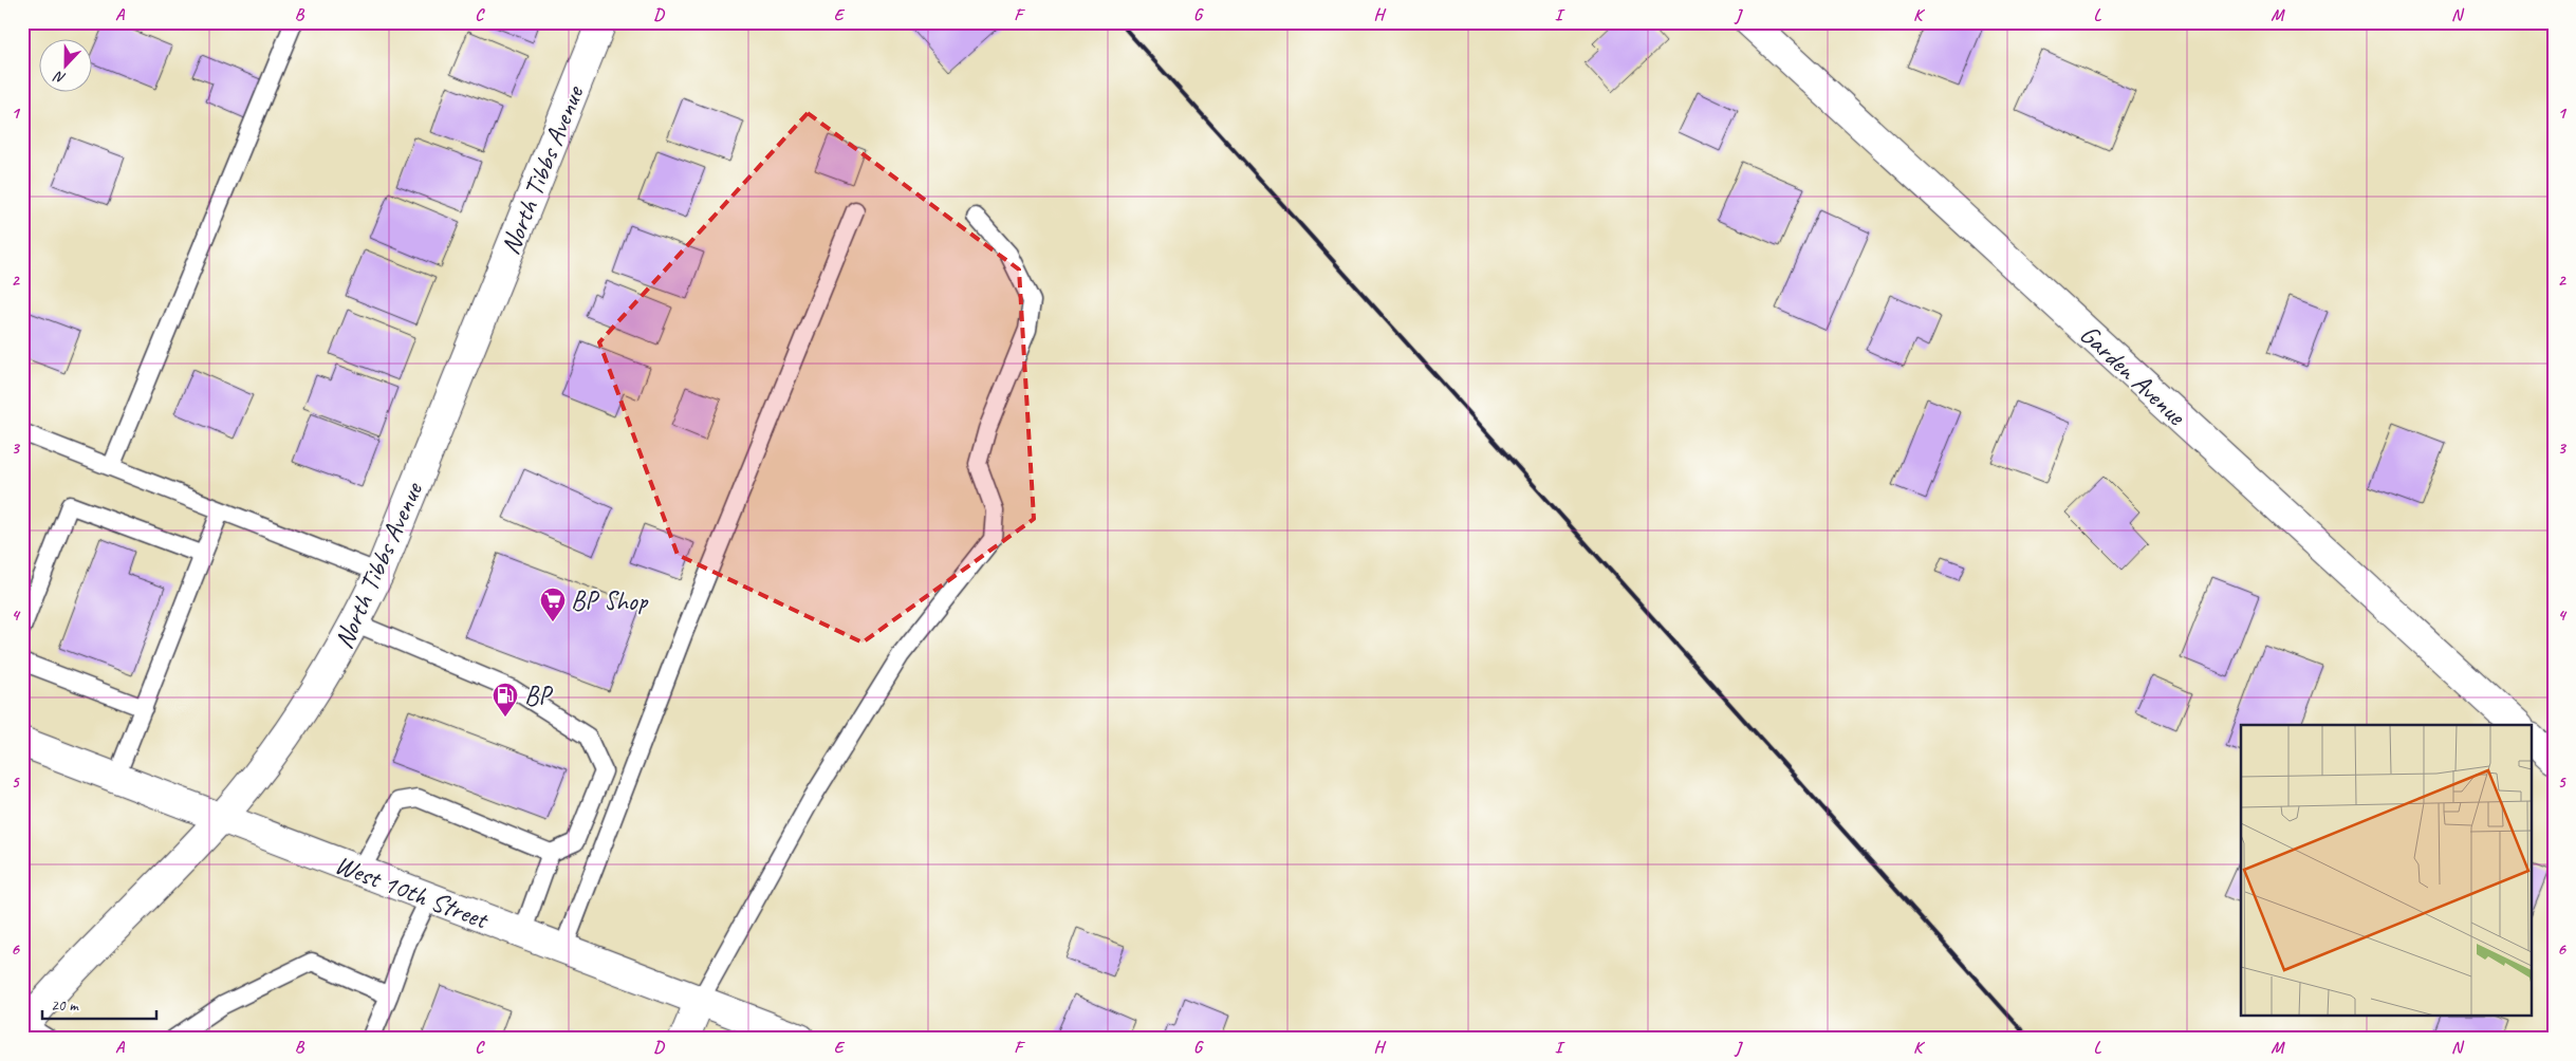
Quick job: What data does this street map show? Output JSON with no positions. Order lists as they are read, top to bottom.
{
  "streets": {
    "street": ["North Tibbs Avenue", "Garden Avenue", "West 10th Street"]
  },
  "crossings": [
    ["North Tibbs Avenue", "West 10th Street"]
  ],
  "places": {
    "supermarket": ["BP Shop"],
    "fuel station": ["BP"]
  },
  "scale_bar": "20 m",
  "north": "bottom",
  "grid": {
    "columns": [
      "A",
      "B",
      "C",
      "D",
      "E",
      "F",
      "G",
      "H",
      "I",
      "J",
      "K",
      "L",
      "M",
      "N"
    ],
    "rows": [
      "1",
      "2",
      "3",
      "4",
      "5",
      "6"
    ]
  }
}
